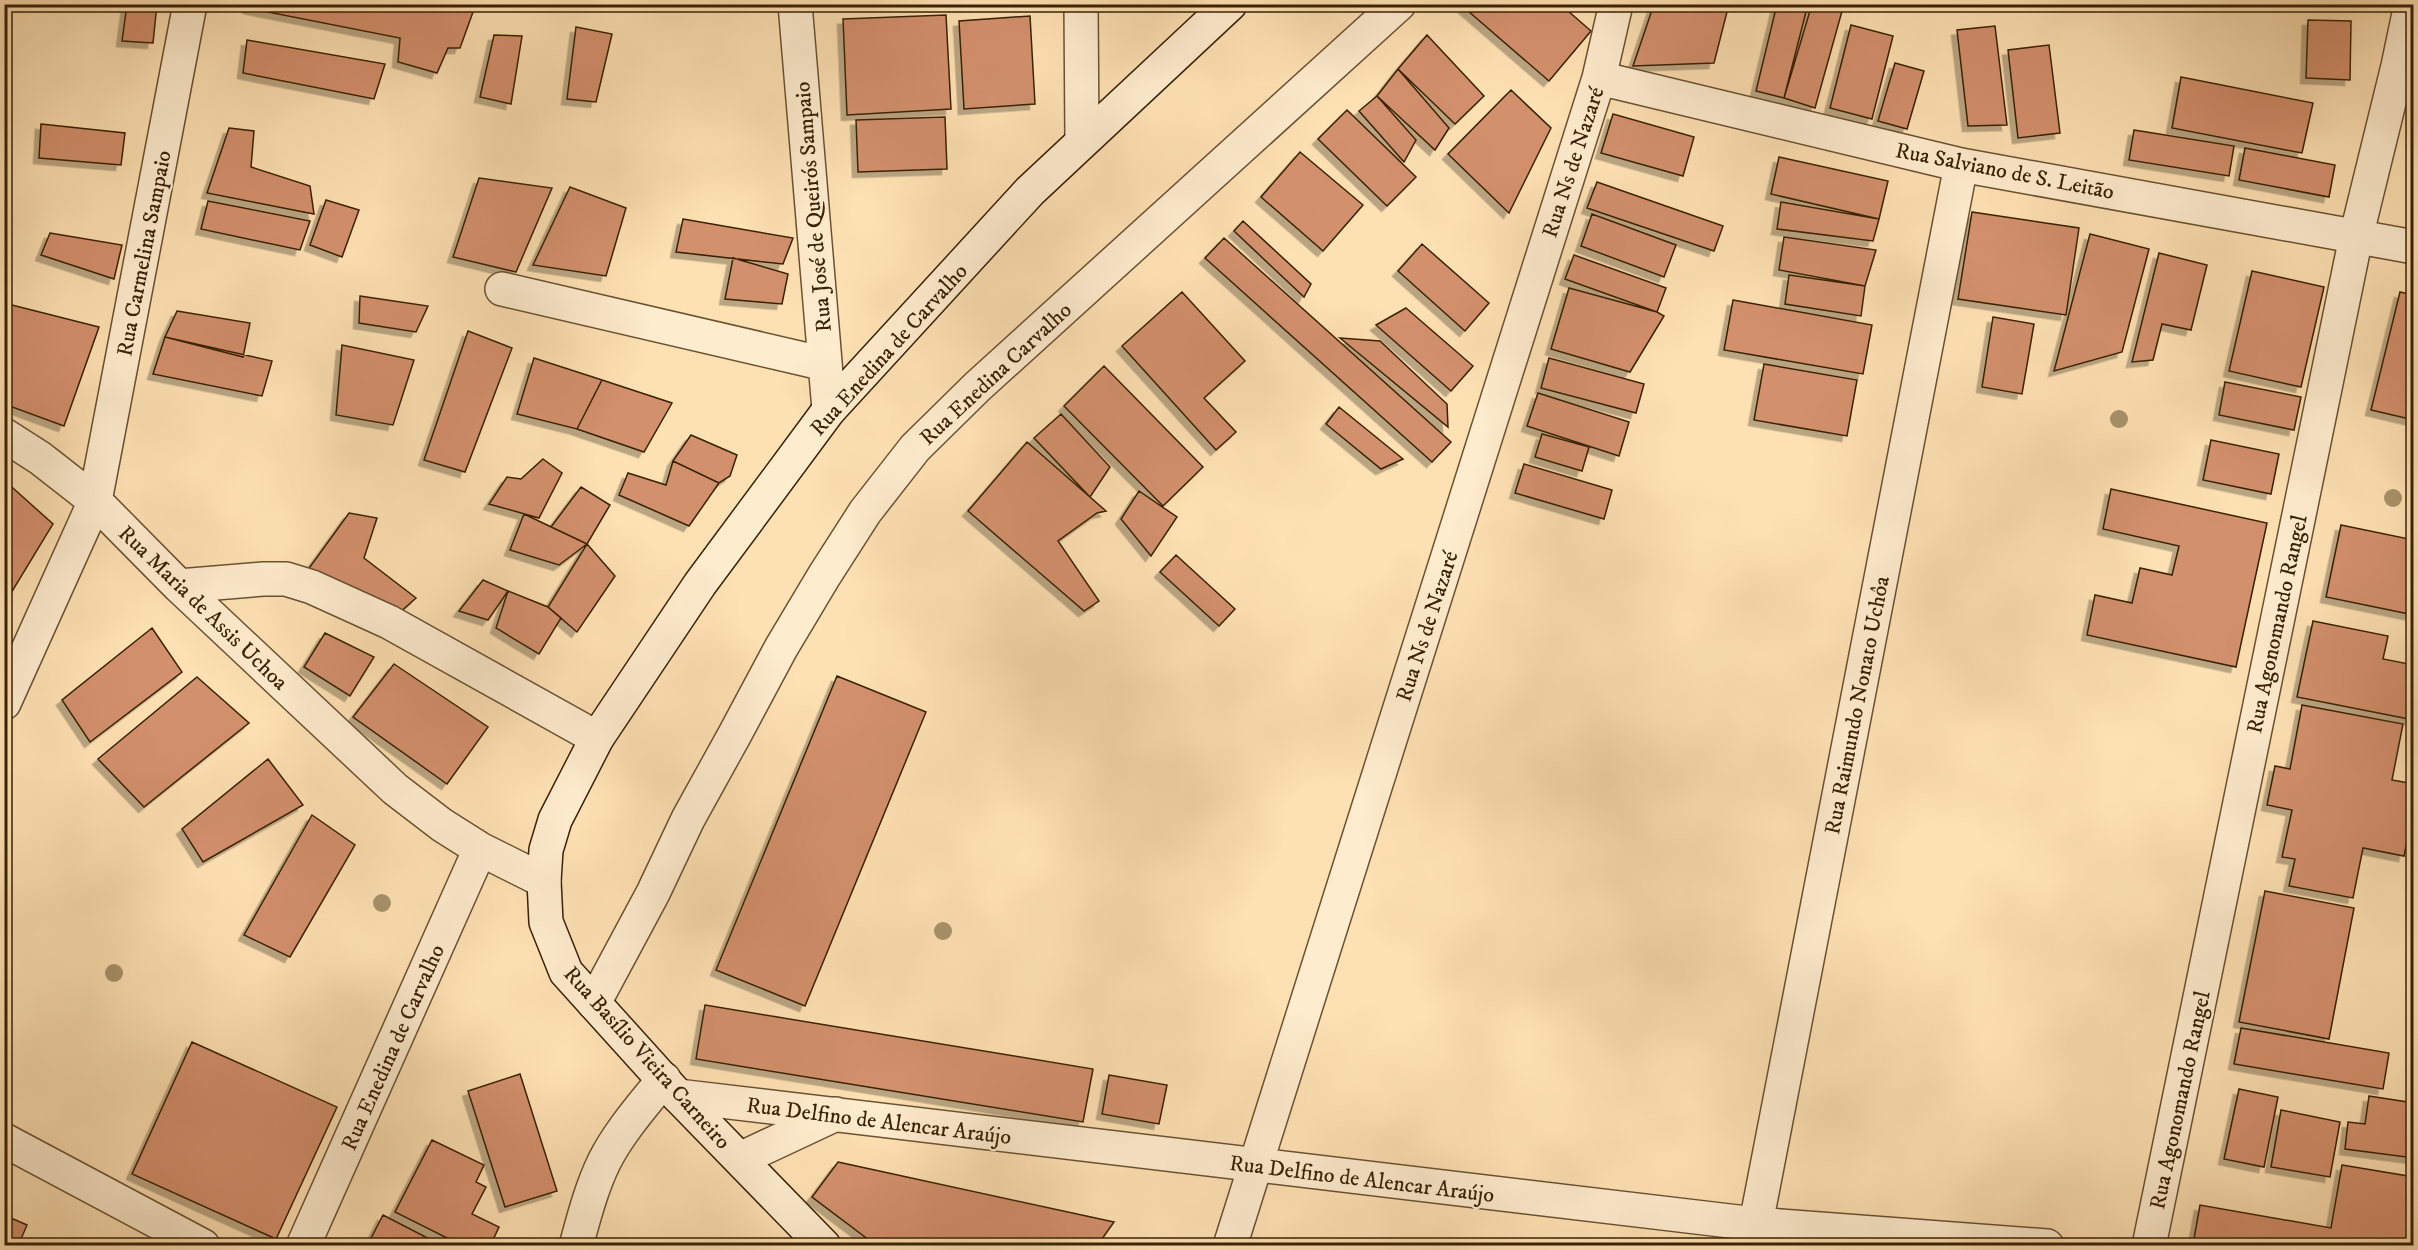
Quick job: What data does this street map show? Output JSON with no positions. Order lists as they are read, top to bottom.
{
  "streets": {
    "street": [
      "Rua Ns de Nazaré",
      "Rua Salviano de S. Leitão",
      "Rua José de Queirós Sampaio",
      "Rua Carmelina Sampaio",
      "Rua Enedina de Carvalho",
      "Rua Enedina Carvalho",
      "Rua Maria de Assis Uchoa",
      "Rua Agonomando Rangel",
      "Rua Raimundo Nonato Uchôa",
      "Rua Basílio Vieira Carneiro",
      "Rua Delfino de Alencar Araújo"
    ]
  },
  "crossings": [
    ["Rua Ns de Nazaré", "Rua Salviano de S. Leitão"],
    ["Rua Ns de Nazaré", "Rua Delfino de Alencar Araújo"],
    ["Rua Salviano de S. Leitão", "Rua Agonomando Rangel"],
    ["Rua Salviano de S. Leitão", "Rua Raimundo Nonato Uchôa"],
    ["Rua José de Queirós Sampaio", "Rua Enedina de Carvalho"],
    ["Rua Carmelina Sampaio", "Rua Maria de Assis Uchoa"],
    ["Rua Enedina de Carvalho", "Rua Maria de Assis Uchoa"],
    ["Rua Enedina de Carvalho", "Rua Basílio Vieira Carneiro"],
    ["Rua Enedina Carvalho", "Rua Basílio Vieira Carneiro"],
    ["Rua Maria de Assis Uchoa", "Rua Basílio Vieira Carneiro"],
    ["Rua Raimundo Nonato Uchôa", "Rua Delfino de Alencar Araújo"],
    ["Rua Basílio Vieira Carneiro", "Rua Delfino de Alencar Araújo"]
  ]
}
